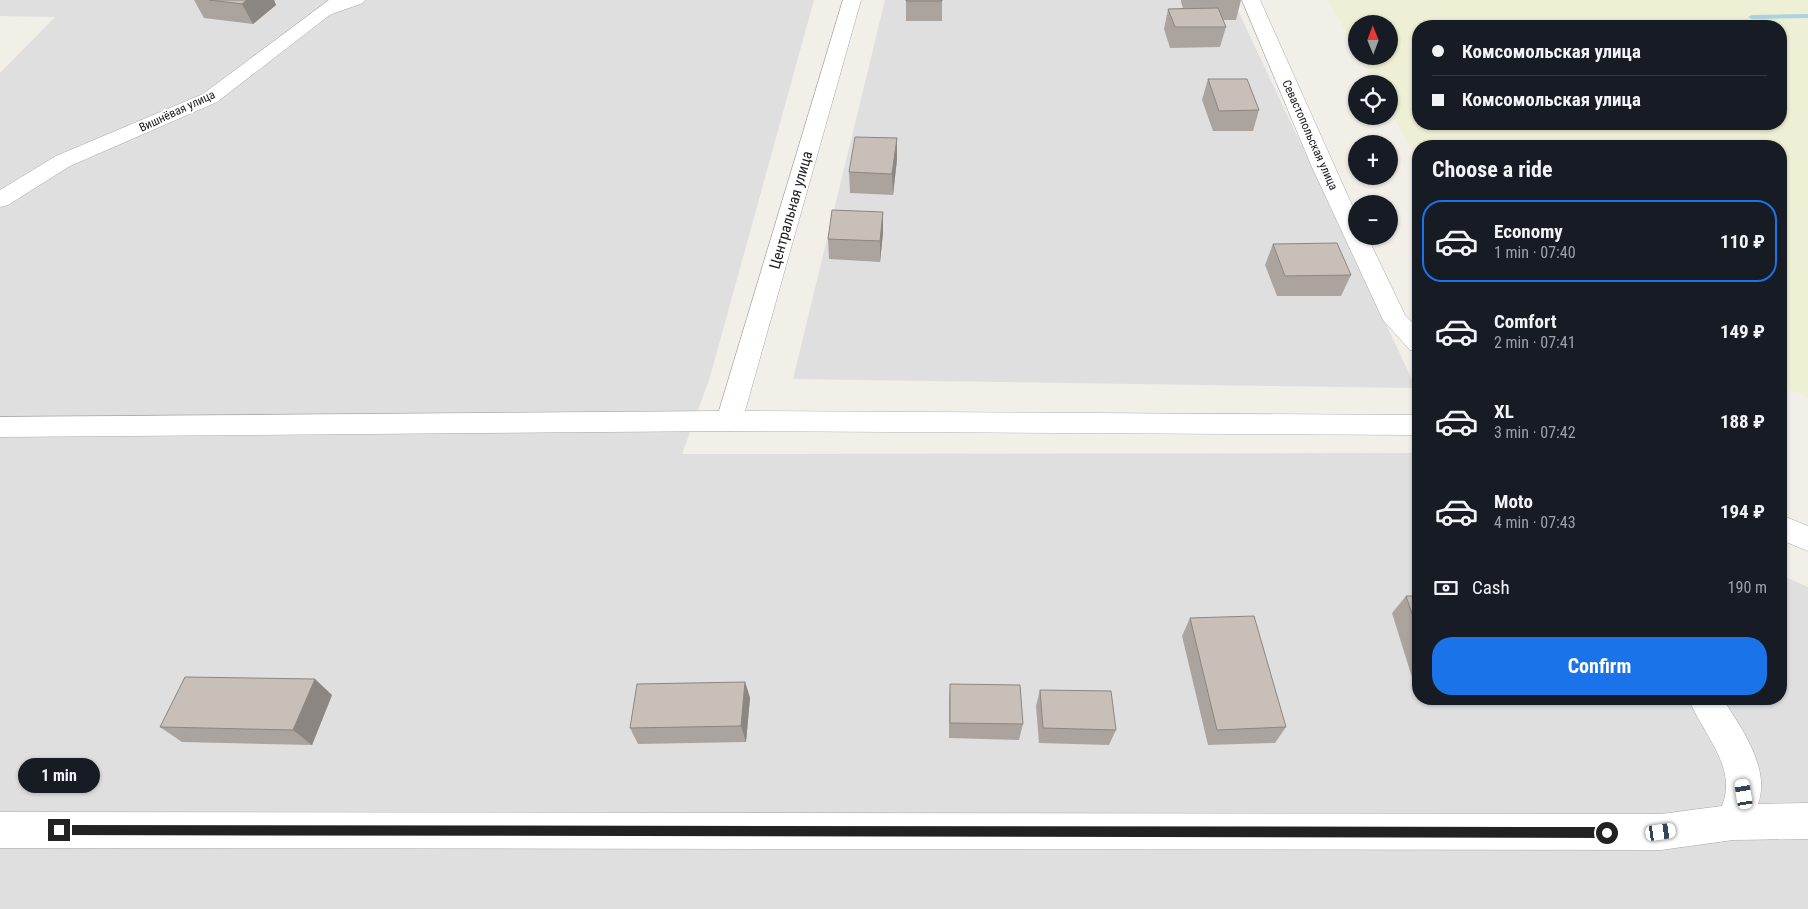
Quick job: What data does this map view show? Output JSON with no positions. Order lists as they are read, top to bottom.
{
  "streets": {
    "street": ["Вишнёвая улица", "Севастопольская улица", "Центральная улица"]
  },
  "north": "top",
  "page": {
    "map_buttons": ["+", "−"],
    "banner": ["Комсомольская улица", "Комсомольская улица"],
    "heading": "Choose a ride",
    "list": [
      {
        "name": "Economy",
        "note": "1 min · 07:40",
        "value": "110 ₽"
      },
      {
        "name": "Comfort",
        "note": "2 min · 07:41",
        "value": "149 ₽"
      },
      {
        "name": "XL",
        "note": "3 min · 07:42",
        "value": "188 ₽"
      },
      {
        "name": "Moto",
        "note": "4 min · 07:43",
        "value": "194 ₽"
      }
    ],
    "pay": ["Cash", "190 m"],
    "buttons": "Confirm",
    "bubble": "1 min"
  }
}
